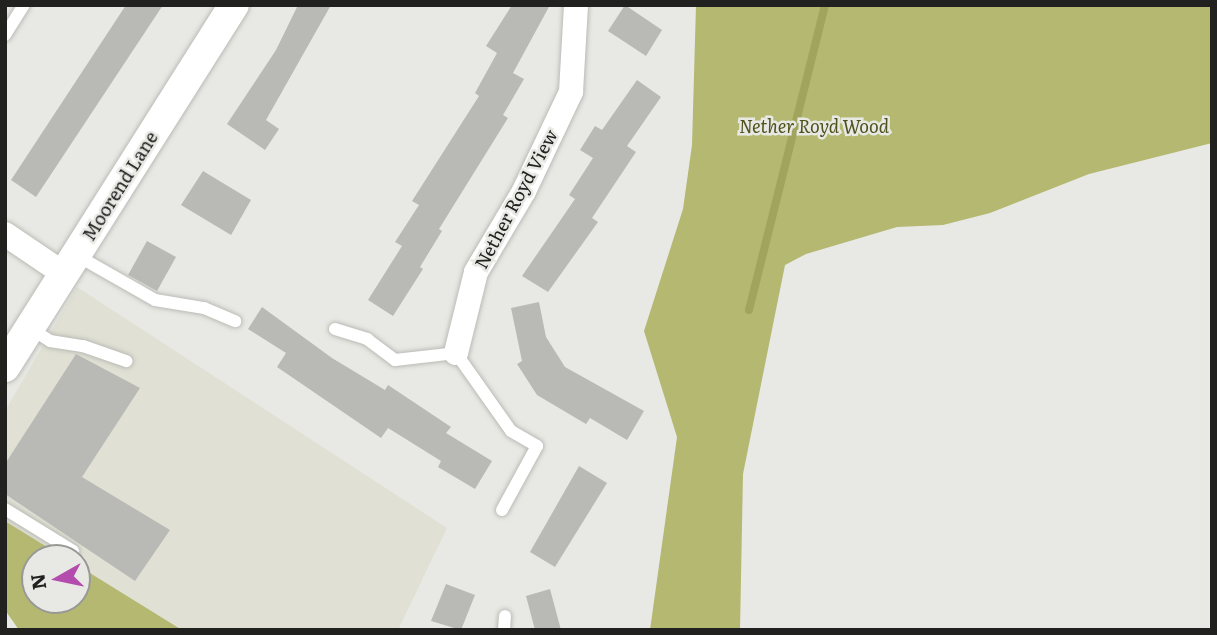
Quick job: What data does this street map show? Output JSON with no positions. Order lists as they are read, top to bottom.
{
  "streets": {
    "street": ["Moorend Lane", "Nether Royd View"]
  },
  "parks": ["Nether Royd Wood"],
  "north": "left"
}
